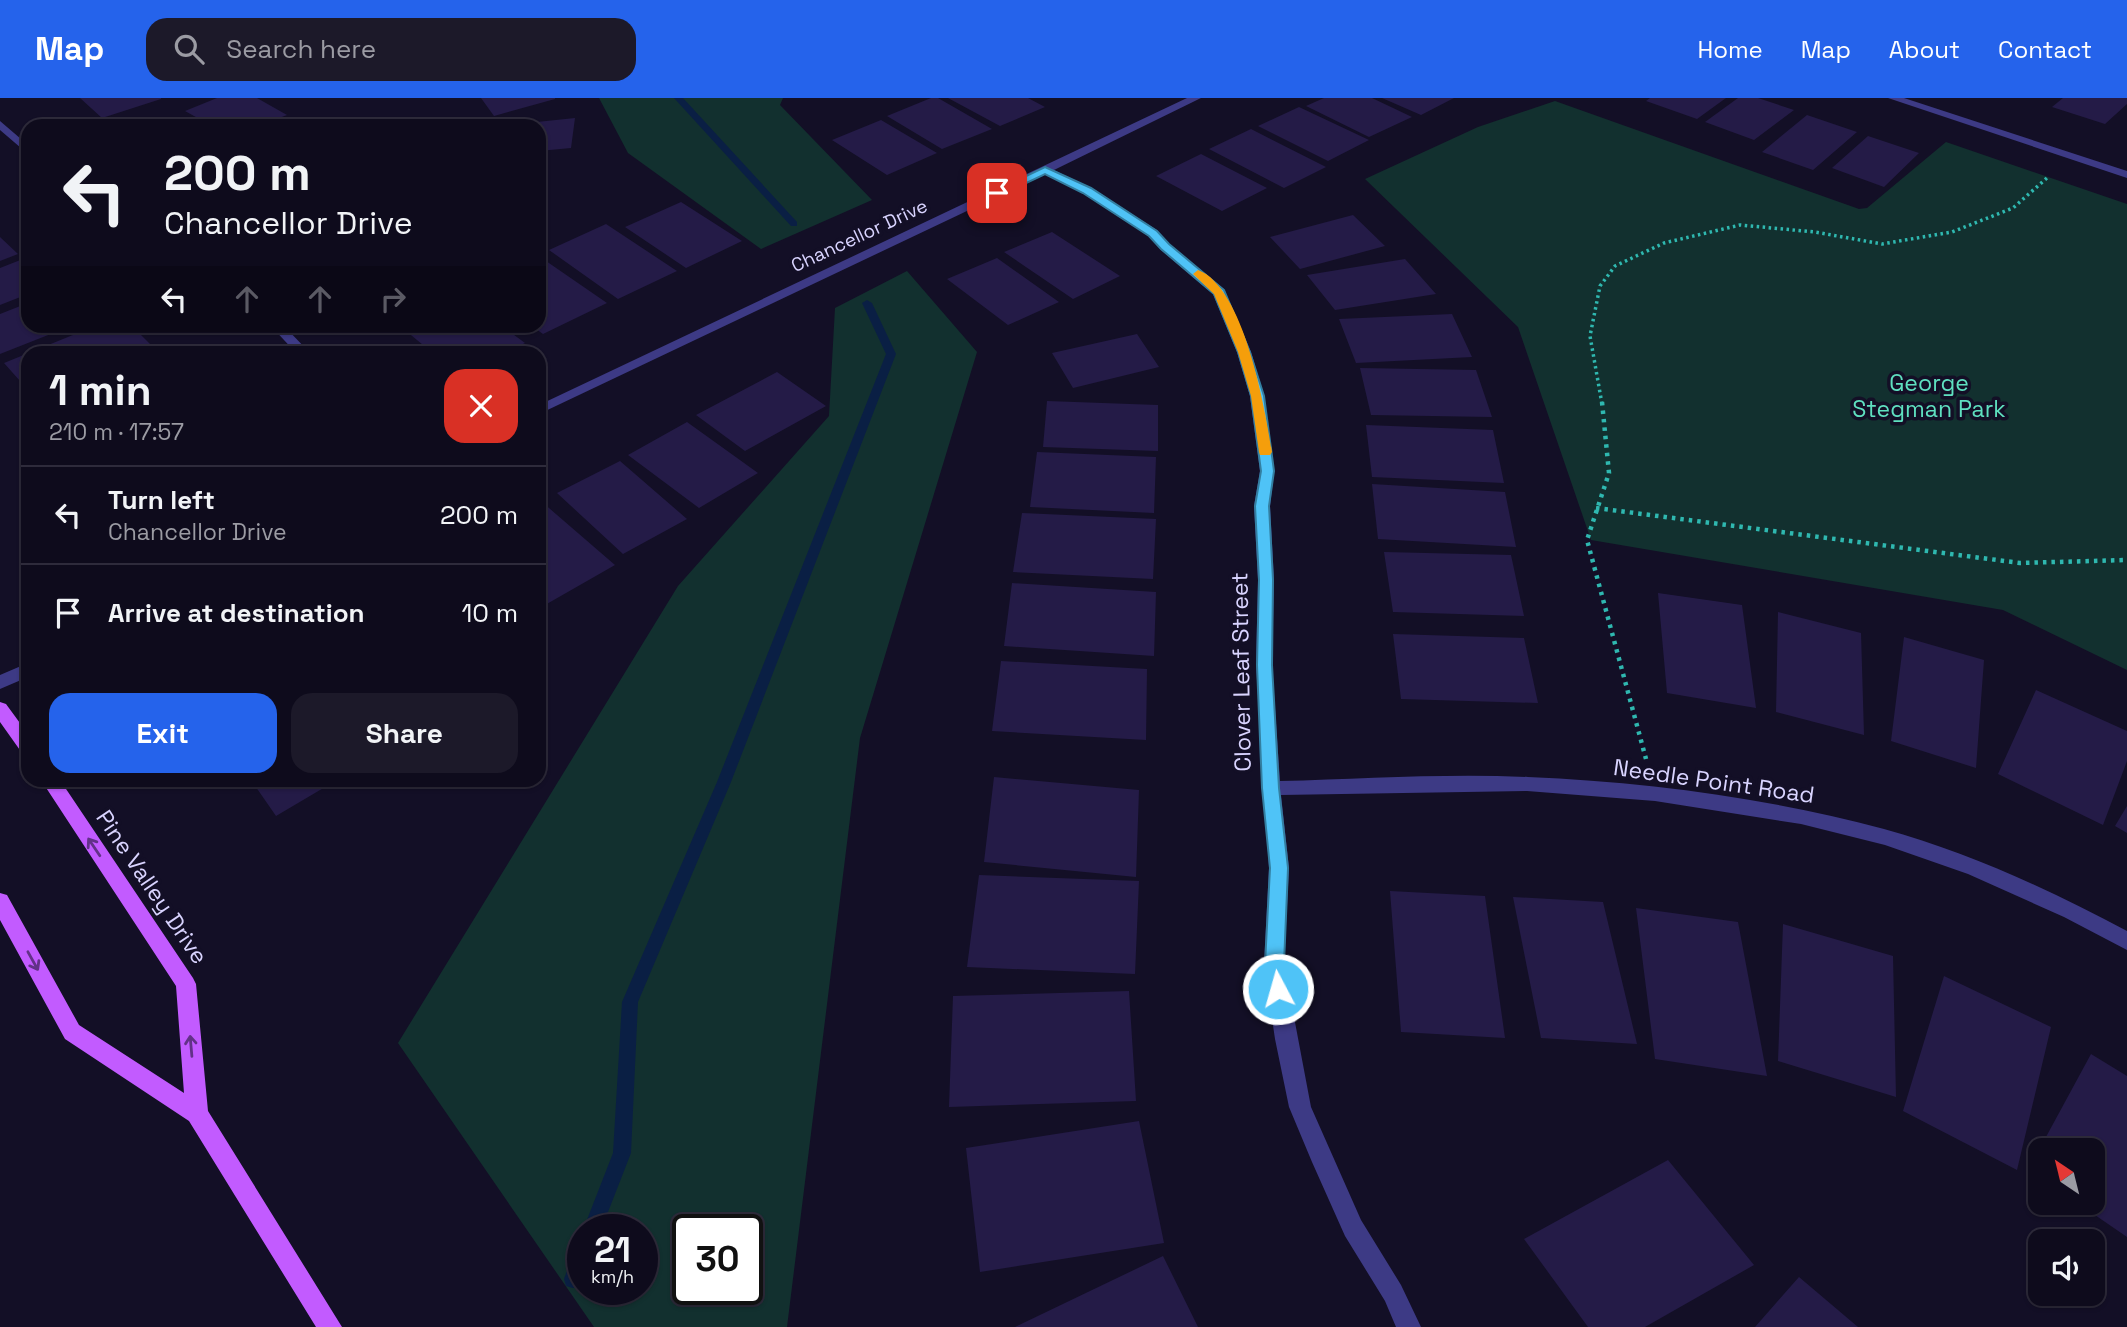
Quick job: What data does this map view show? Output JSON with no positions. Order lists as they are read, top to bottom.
{
  "streets": {
    "main road": ["Pine Valley Drive"],
    "street": ["Chancellor Drive", "Clover Leaf Street", "Needle Point Road"]
  },
  "crossings": [
    ["Chancellor Drive", "Clover Leaf Street"],
    ["Clover Leaf Street", "Needle Point Road"]
  ],
  "parks": ["George Stegman Park"],
  "north": "top left",
  "page": {
    "header": "Map",
    "search": "Search here",
    "nav": [
      "Home",
      "Map",
      "About",
      "Contact"
    ],
    "turn": ["200 m", "Chancellor Drive"],
    "heading": ["1 min", "210 m · 17:57"],
    "list": [
      {
        "name": "Turn left",
        "note": "Chancellor Drive",
        "value": "200 m"
      },
      {
        "name": "Arrive at destination",
        "value": "10 m"
      }
    ],
    "buttons": ["Exit", "Share"],
    "speed": "21 km/h",
    "limit": "30"
  }
}
